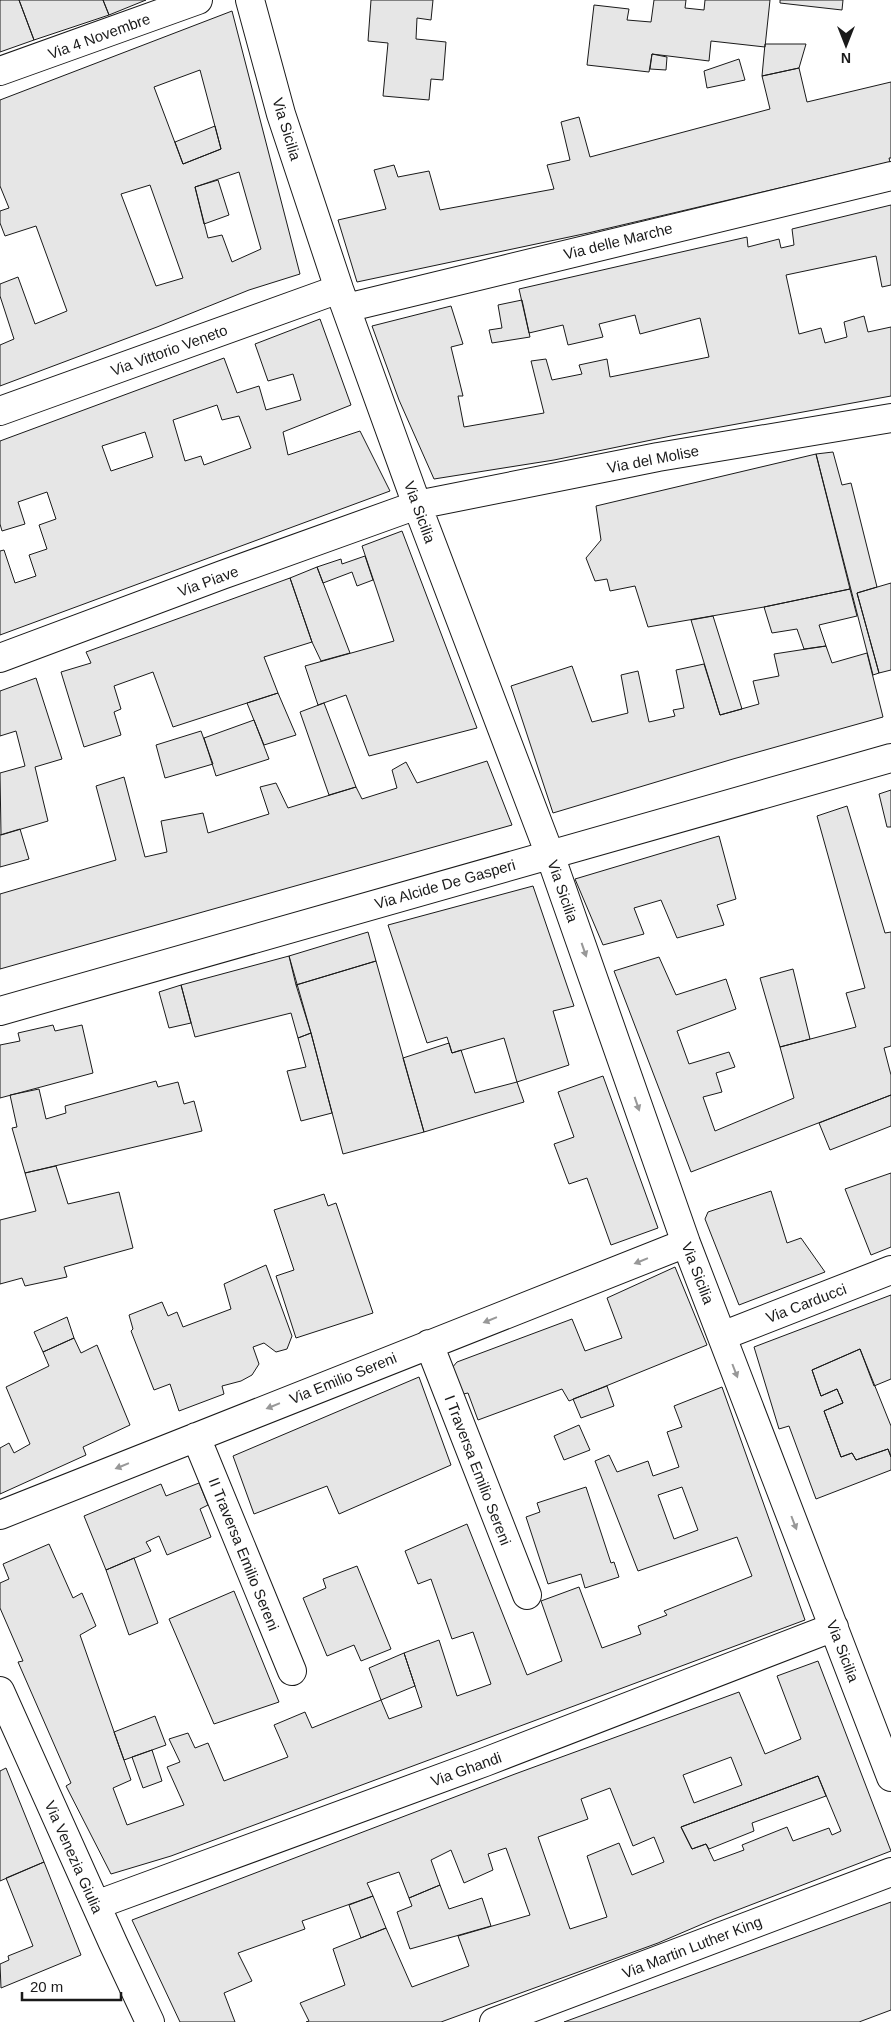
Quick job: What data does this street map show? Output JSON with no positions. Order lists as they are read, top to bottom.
{
  "streets": {
    "street": [
      "Via 4 Novembre",
      "Via Sicilia",
      "Via delle Marche",
      "Via Vittorio Veneto",
      "Via del Molise",
      "Via Piave",
      "Via Alcide De Gasperi",
      "Via Carducci",
      "Via Emilio Sereni",
      "I Traversa Emilio Sereni",
      "II Traversa Emilio Sereni",
      "Via Ghandi",
      "Via Venezia Giulia",
      "Via Martin Luther King"
    ]
  },
  "crossings": [
    ["Via Sicilia", "Via delle Marche"],
    ["Via Sicilia", "Via Vittorio Veneto"],
    ["Via Sicilia", "Via del Molise"],
    ["Via Sicilia", "Via Piave"],
    ["Via Sicilia", "Via Alcide De Gasperi"],
    ["Via Sicilia", "Via Carducci"],
    ["Via Sicilia", "Via Emilio Sereni"],
    ["Via Sicilia", "Via Ghandi"],
    ["Via delle Marche", "Via Vittorio Veneto"],
    ["Via del Molise", "Via Piave"],
    ["Via Emilio Sereni", "I Traversa Emilio Sereni"],
    ["Via Emilio Sereni", "II Traversa Emilio Sereni"],
    ["Via Ghandi", "Via Venezia Giulia"]
  ],
  "one_way": ["Via Sicilia", "Via Emilio Sereni"],
  "scale_bar": "20 m",
  "north": "bottom"
}
